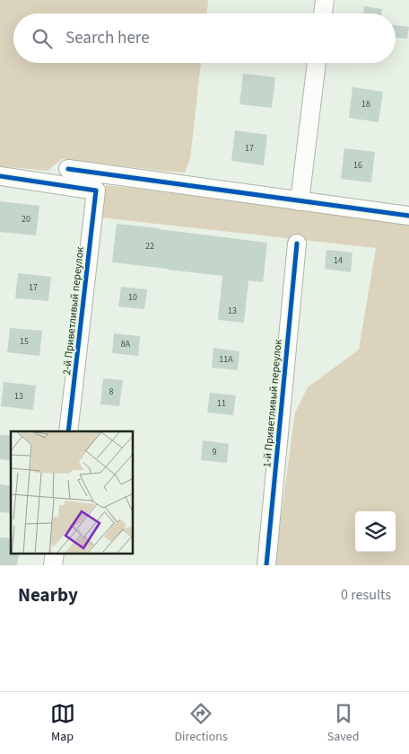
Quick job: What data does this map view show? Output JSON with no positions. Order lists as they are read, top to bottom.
{
  "streets": {
    "street": ["2-й Приветливый переулок", "1-й Приветливый переулок"]
  },
  "house_numbers": [
    "18",
    "17",
    "16",
    "20",
    "22",
    "14",
    "17",
    "10",
    "13",
    "15",
    "8А",
    "11А",
    "8",
    "13",
    "11",
    "9"
  ],
  "page": {
    "search": "Search here",
    "heading": ["Nearby", "0 results"],
    "nav": ["Map", "Directions", "Saved"]
  }
}
